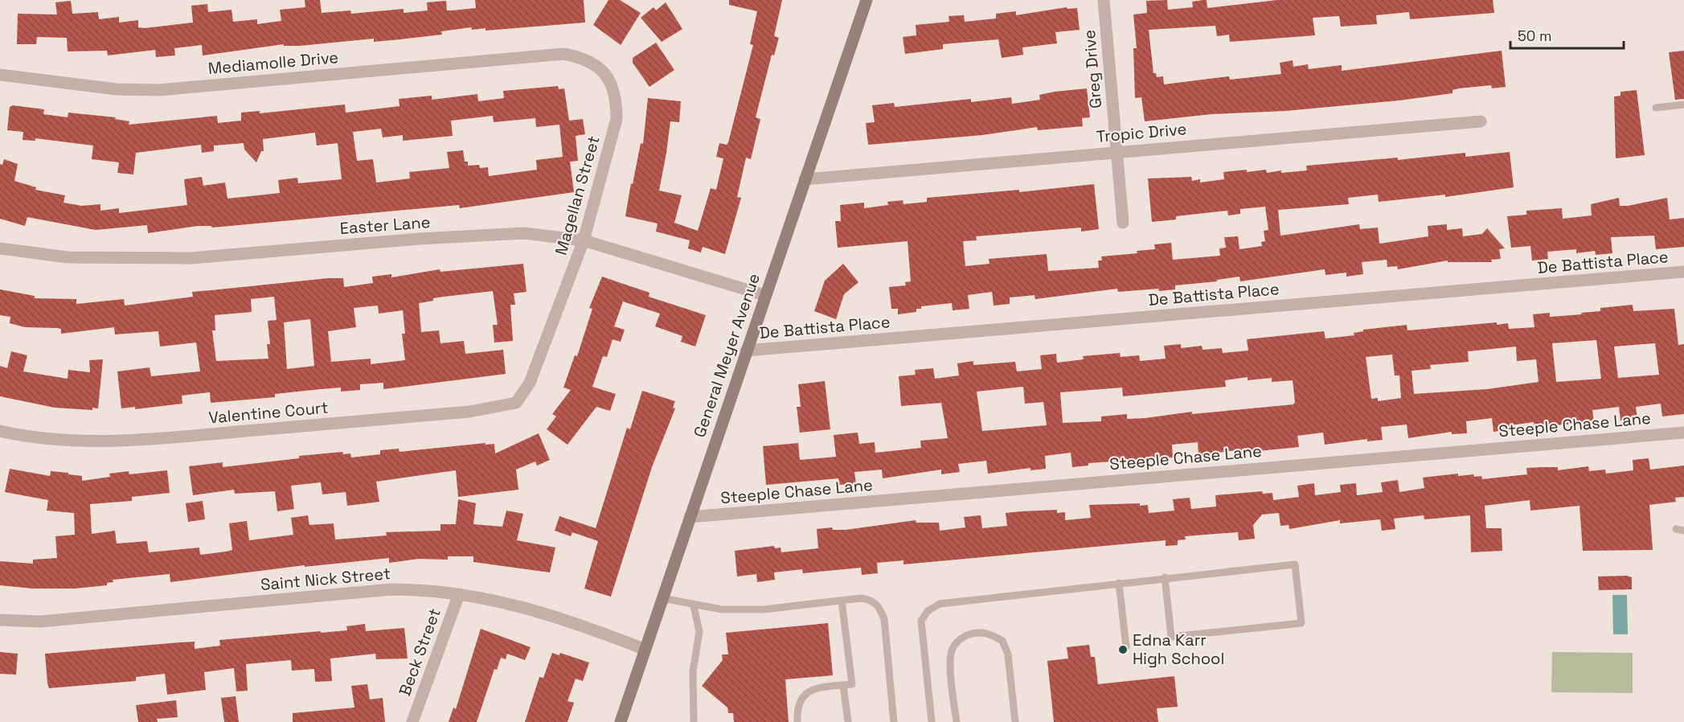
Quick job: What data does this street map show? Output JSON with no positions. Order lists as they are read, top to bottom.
{
  "streets": {
    "main road": ["General Meyer Avenue"],
    "street": [
      "Mediamolle Drive",
      "Greg Drive",
      "Tropic Drive",
      "Magellan Street",
      "Easter Lane",
      "De Battista Place",
      "Valentine Court",
      "Steeple Chase Lane",
      "Saint Nick Street",
      "Beck Street"
    ]
  },
  "crossings": [
    ["Mediamolle Drive", "Magellan Street"],
    ["Greg Drive", "Tropic Drive"],
    ["Tropic Drive", "General Meyer Avenue"],
    ["Magellan Street", "Easter Lane"],
    ["Magellan Street", "Valentine Court"],
    ["Easter Lane", "General Meyer Avenue"],
    ["De Battista Place", "General Meyer Avenue"],
    ["General Meyer Avenue", "Steeple Chase Lane"],
    ["General Meyer Avenue", "Saint Nick Street"],
    ["Saint Nick Street", "Beck Street"]
  ],
  "places": ["Edna Karr High School"],
  "scale_bar": "50 m"
}
